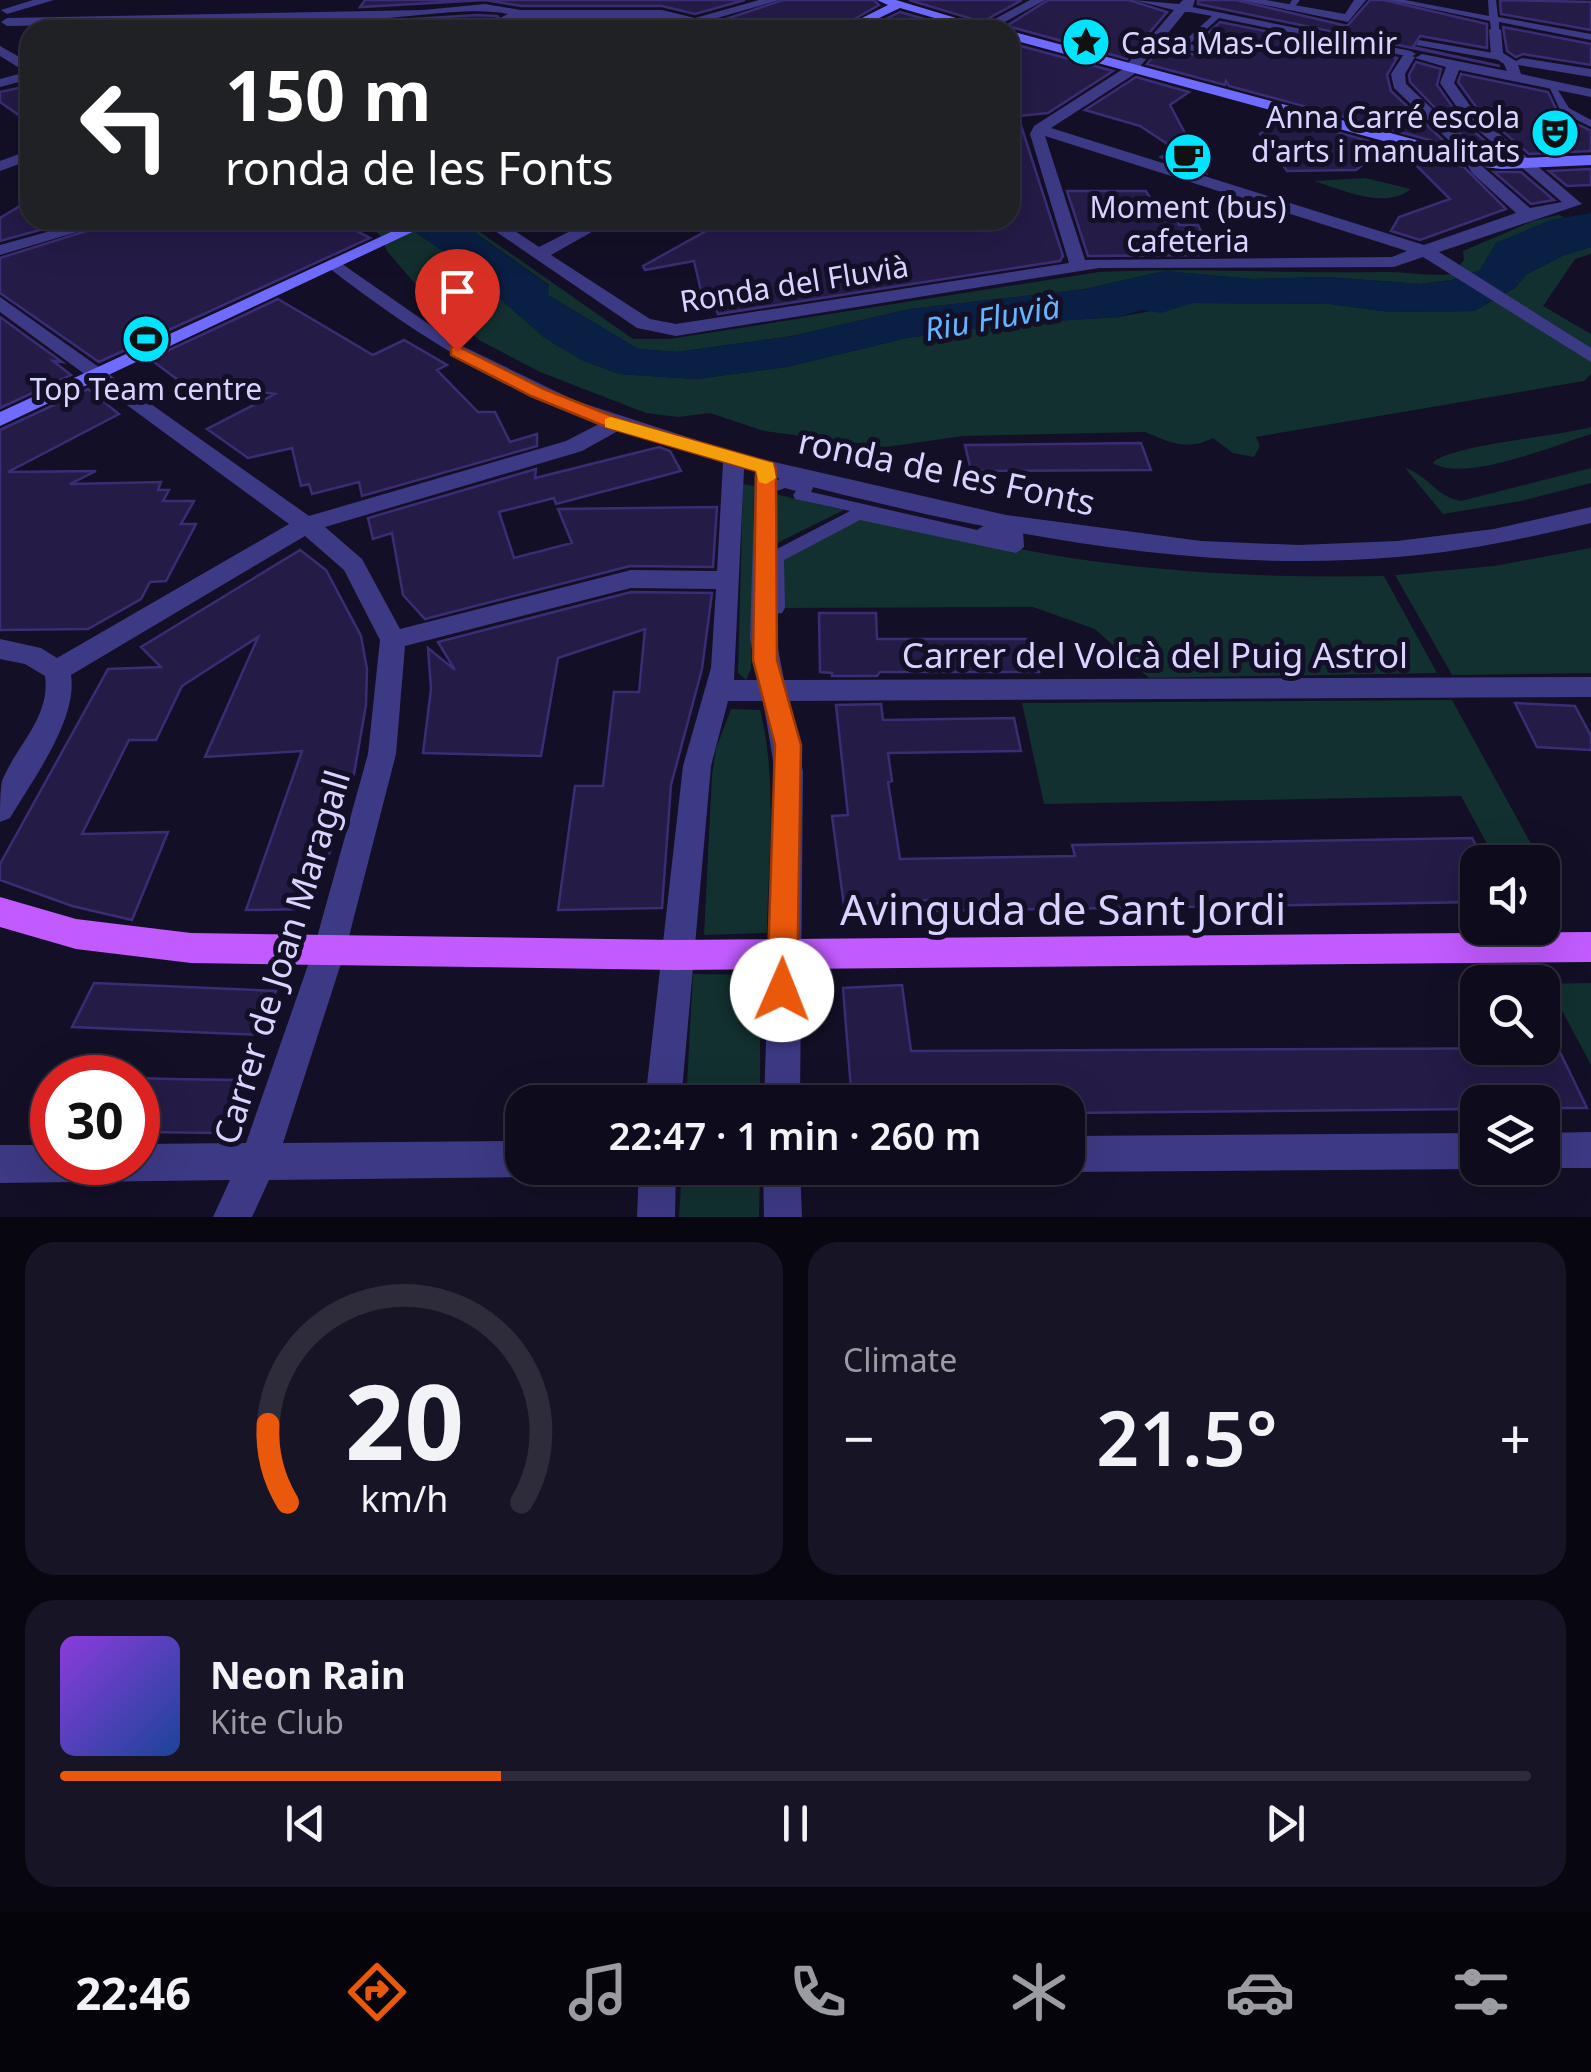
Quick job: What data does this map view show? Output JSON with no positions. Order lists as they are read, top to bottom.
{
  "streets": {
    "main road": ["Avinguda de Sant Jordi"],
    "street": [
      "Ronda del Fluvià",
      "ronda de les Fonts",
      "Carrer del Volcà del Puig Astrol",
      "Carrer de Joan Maragall"
    ]
  },
  "crossings": [
    ["Avinguda de Sant Jordi", "Carrer de Joan Maragall"]
  ],
  "water": ["Riu Fluvià"],
  "places": {
    "place": ["Casa Mas-Collellmir"],
    "theatre": ["Anna Carré escola d'arts i manualitats"],
    "cafe": ["Moment (bus) cafeteria"],
    "sports": ["Top Team centre"]
  },
  "page": {
    "turn": ["150 m", "ronda de les Fonts"],
    "limit": "30",
    "trip": "22:47 · 1 min · 260 m",
    "tile": "Climate",
    "heat": ["−", "21.5°", "+"],
    "song": ["Neon Rain", "Kite Club"],
    "tabs": "22:46",
    "gauge": ["20", "km/h"]
  }
}
